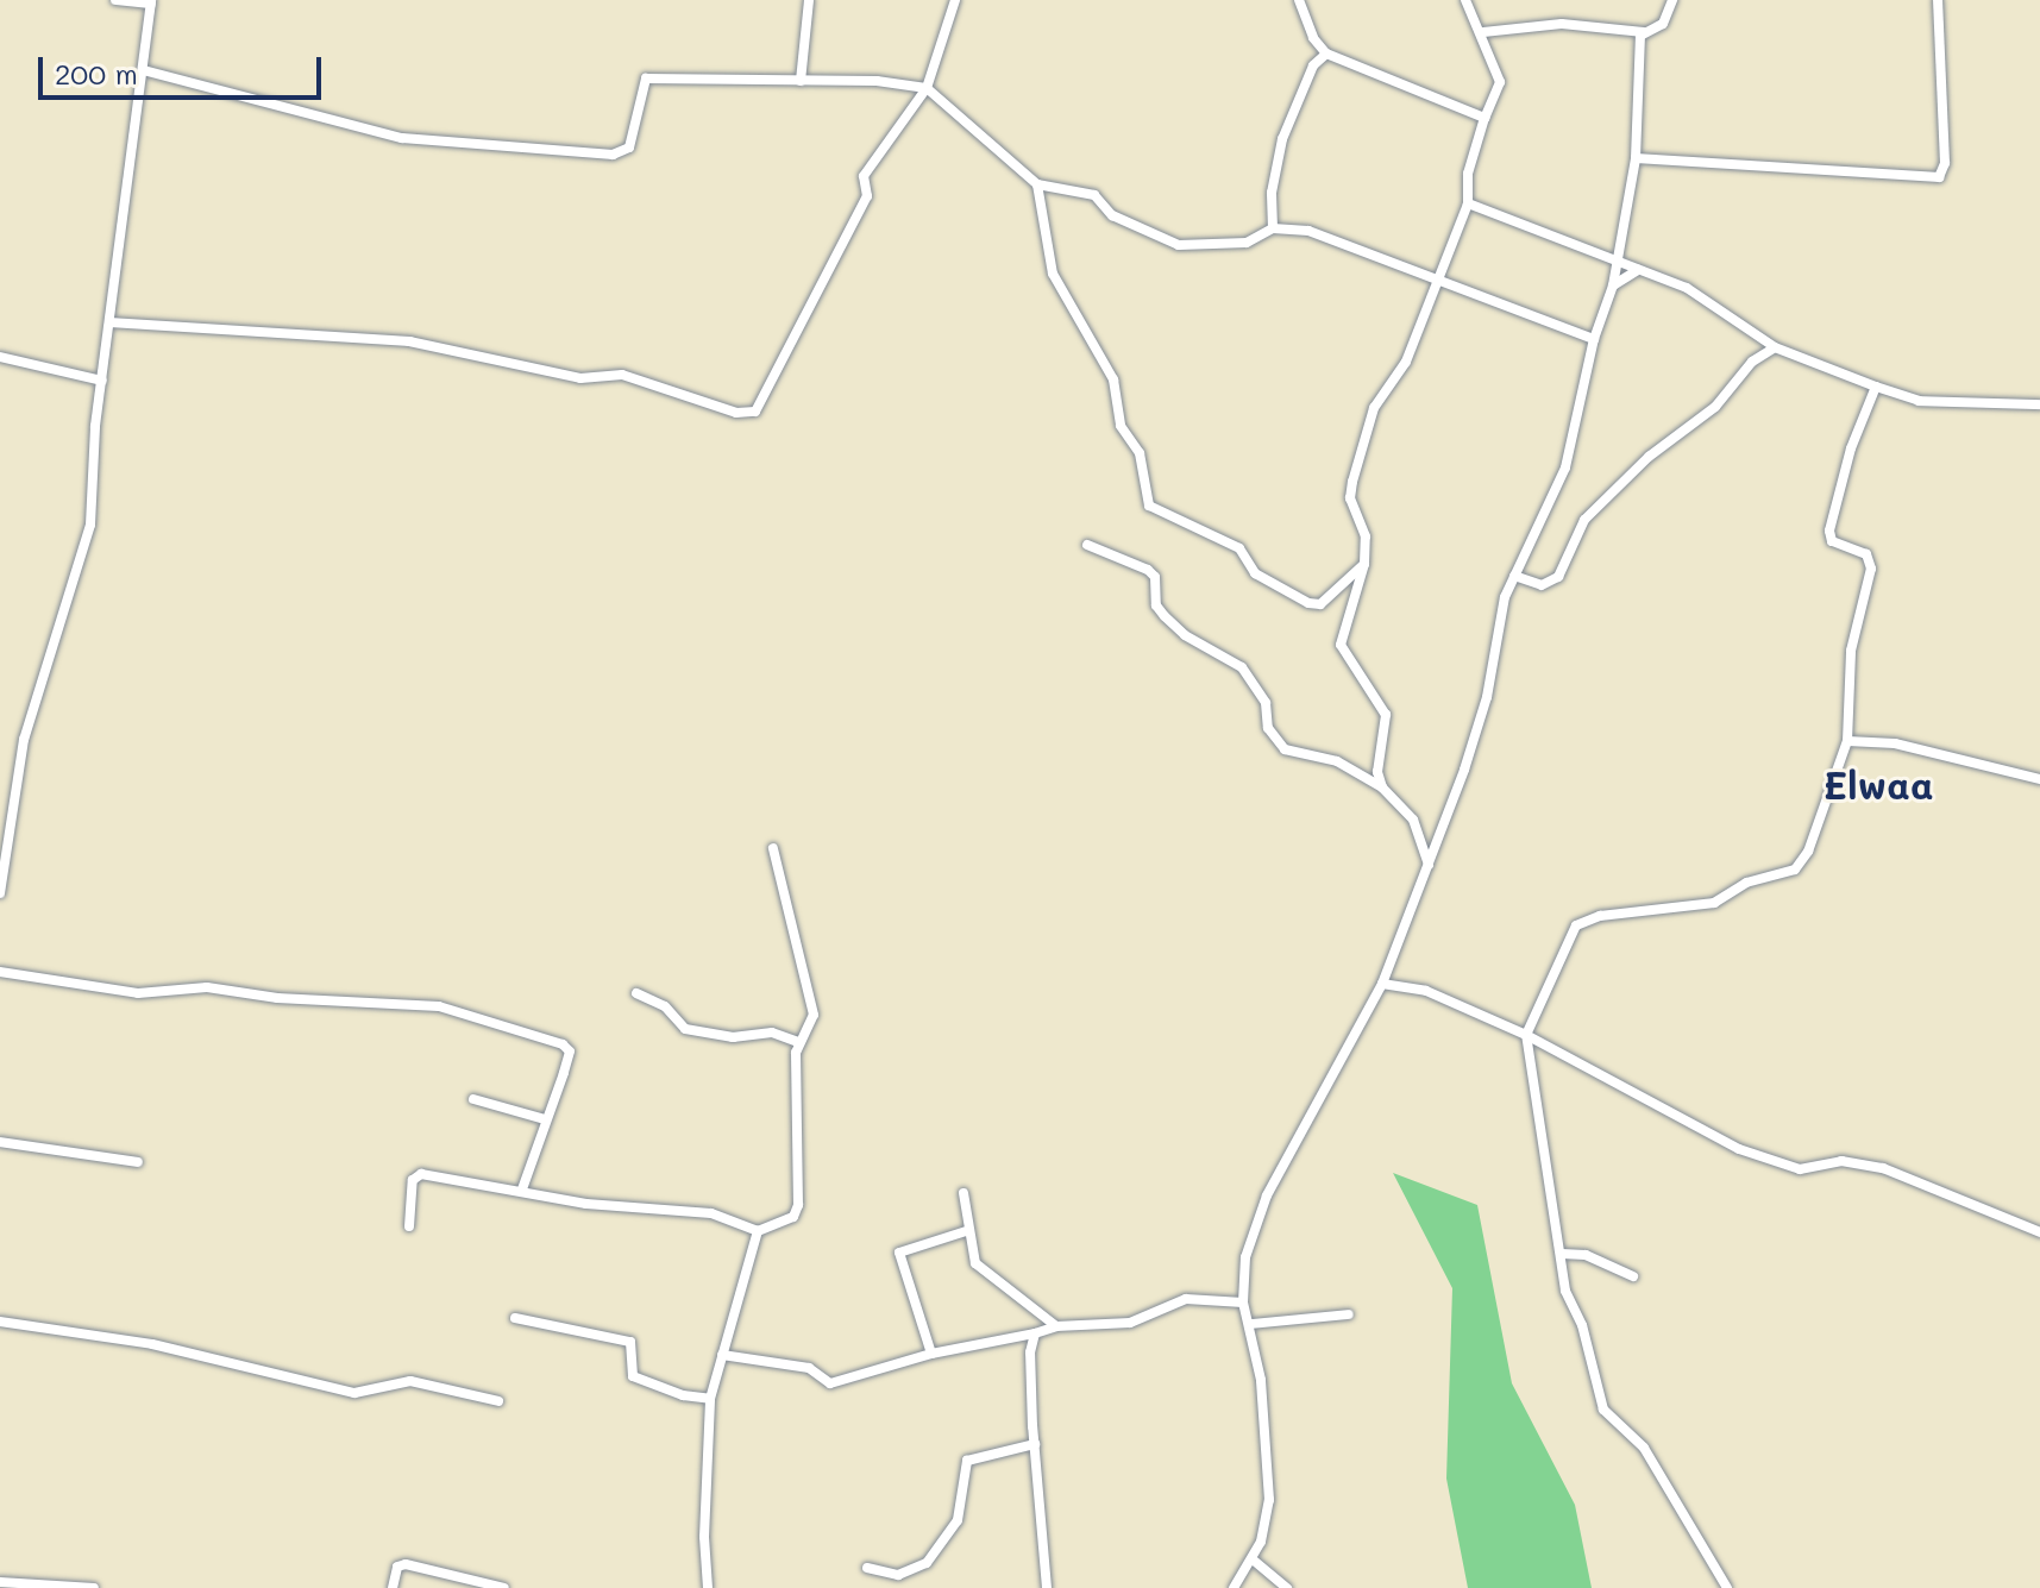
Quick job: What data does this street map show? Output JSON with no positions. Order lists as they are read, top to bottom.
{
  "districts": ["Elwaa"],
  "scale_bar": "200 m"
}
